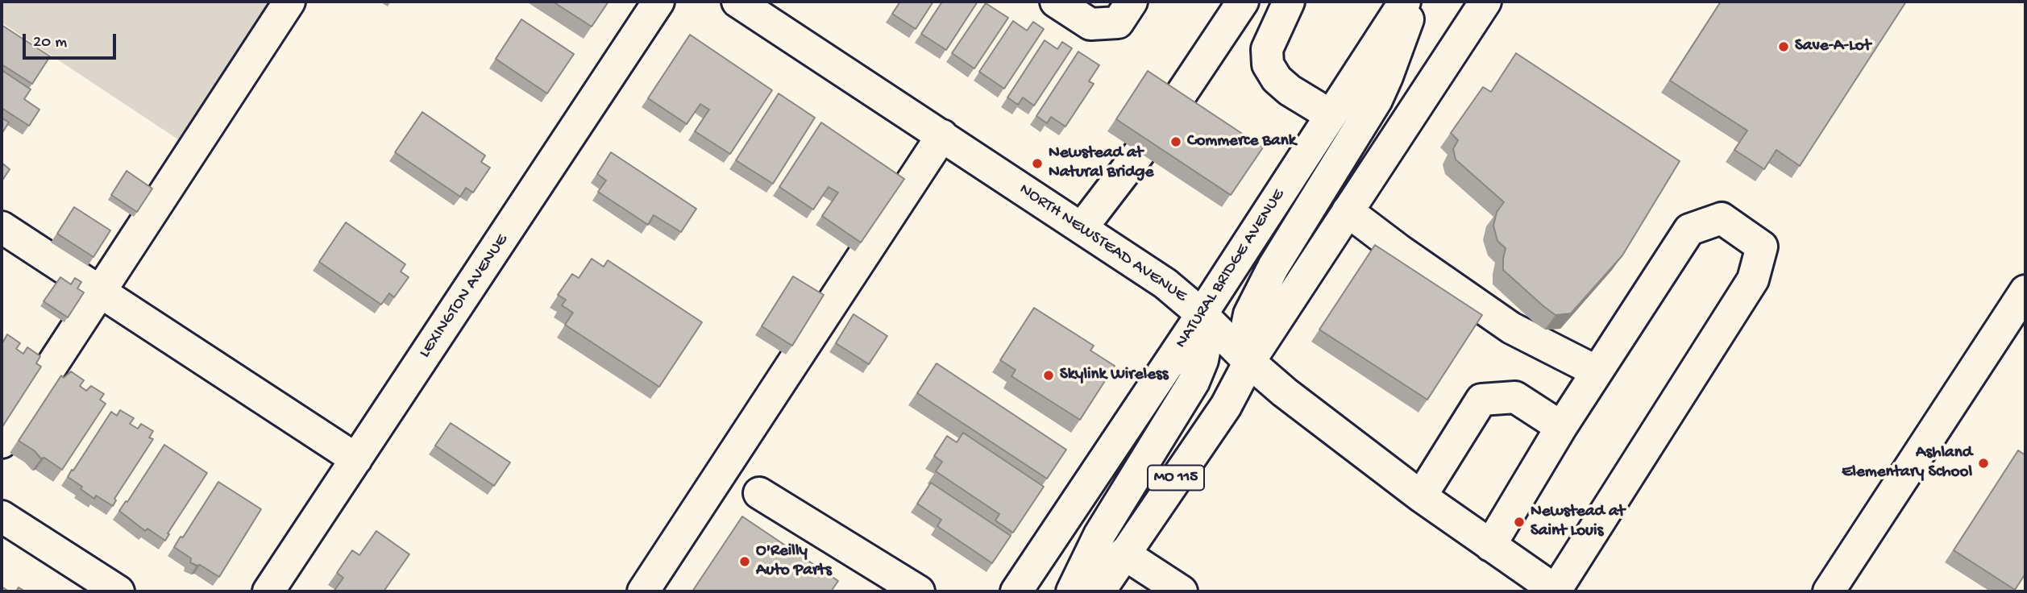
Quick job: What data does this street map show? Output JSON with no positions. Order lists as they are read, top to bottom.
{
  "streets": {
    "street": [
      "NORTH NEWSTEAD AVENUE",
      "NATURAL BRIDGE AVENUE",
      "LEXINGTON AVENUE",
      "MO 115"
    ]
  },
  "crossings": [
    ["NORTH NEWSTEAD AVENUE", "NATURAL BRIDGE AVENUE"],
    ["NORTH NEWSTEAD AVENUE", "MO 115"]
  ],
  "places": [
    "Save-A-Lot",
    "Commerce Bank",
    "Newstead at Natural Bridge",
    "Skylink Wireless",
    "Ashland Elementary School",
    "Newstead at Saint Louis",
    "O'Reilly Auto Parts"
  ],
  "scale_bar": "20 m"
}
